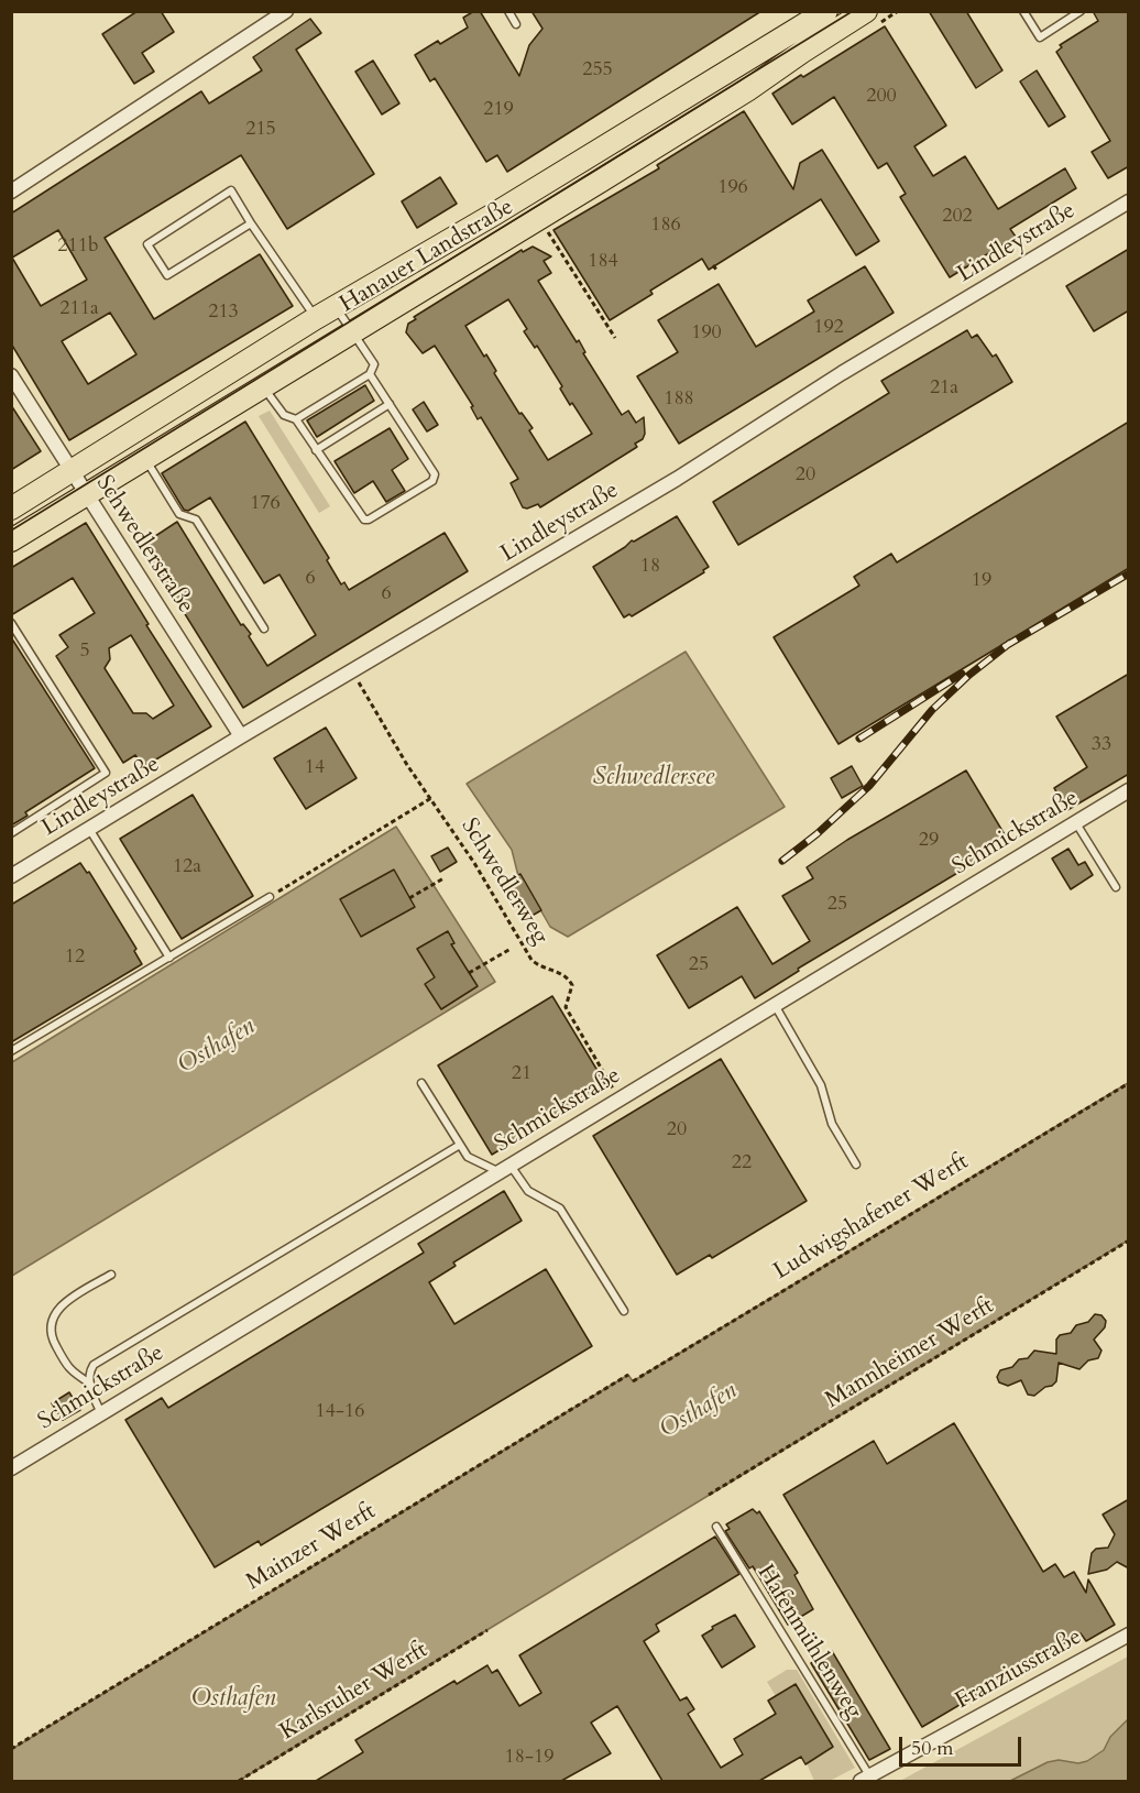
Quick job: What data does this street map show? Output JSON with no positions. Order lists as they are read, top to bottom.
{
  "streets": {
    "main road": ["Hanauer Landstraße"],
    "street": [
      "Lindleystraße",
      "Schwedlerstraße",
      "Schmickstraße",
      "Franziusstraße"
    ],
    "lane": ["Hafenmühlenweg"],
    "path": [
      "Schwedlerweg",
      "Ludwigshafener Werft",
      "Mannheimer Werft",
      "Mainzer Werft",
      "Karlsruher Werft"
    ]
  },
  "crossings": [
    ["Lindleystraße", "Schwedlerstraße"],
    ["Lindleystraße", "Schwedlerweg"],
    ["Hanauer Landstraße", "Schwedlerstraße"],
    ["Schmickstraße", "Schwedlerweg"],
    ["Hafenmühlenweg", "Franziusstraße"]
  ],
  "water": ["Schwedlersee", "Osthafen"],
  "house_numbers": [
    "255",
    "200",
    "219",
    "215",
    "196",
    "202",
    "186",
    "211b",
    "184",
    "211a",
    "213",
    "192",
    "190",
    "21a",
    "188",
    "20",
    "176",
    "18",
    "6",
    "19",
    "6",
    "5",
    "33",
    "14",
    "29",
    "12a",
    "25",
    "12",
    "25",
    "21",
    "20",
    "22",
    "14-16",
    "18-19"
  ],
  "scale_bar": "50 m"
}
